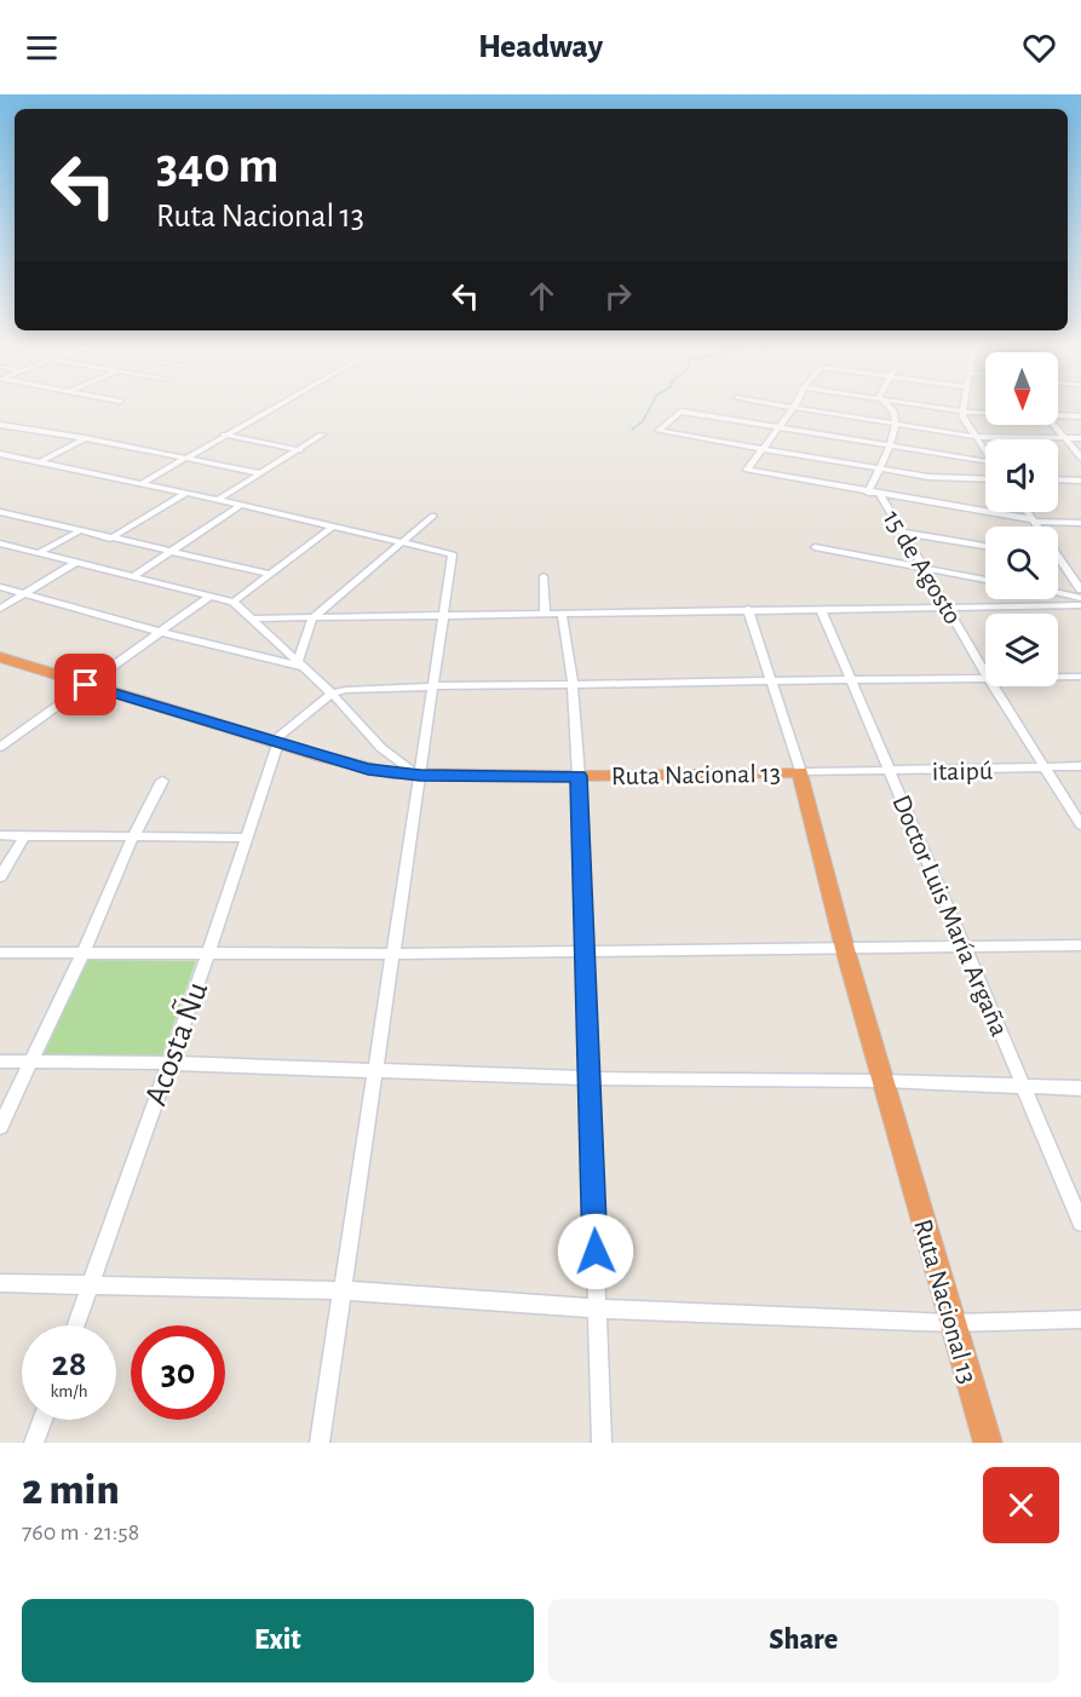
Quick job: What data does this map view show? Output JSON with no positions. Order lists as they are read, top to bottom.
{
  "streets": {
    "highway": ["Ruta Nacional 13"],
    "street": [
      "15 de Agosto",
      "itaipú",
      "Doctor Luis María Argaña",
      "Acosta Ñu"
    ]
  },
  "crossings": [
    ["15 de Agosto", "itaipú"],
    ["itaipú", "Ruta Nacional 13"],
    ["itaipú", "Doctor Luis María Argaña"],
    ["Ruta Nacional 13", "Acosta Ñu"]
  ],
  "north": "bottom",
  "page": {
    "header": "Headway",
    "turn": ["340 m", "Ruta Nacional 13"],
    "speed": "28 km/h",
    "limit": "30",
    "heading": ["2 min", "760 m · 21:58"],
    "buttons": ["Exit", "Share"]
  }
}
